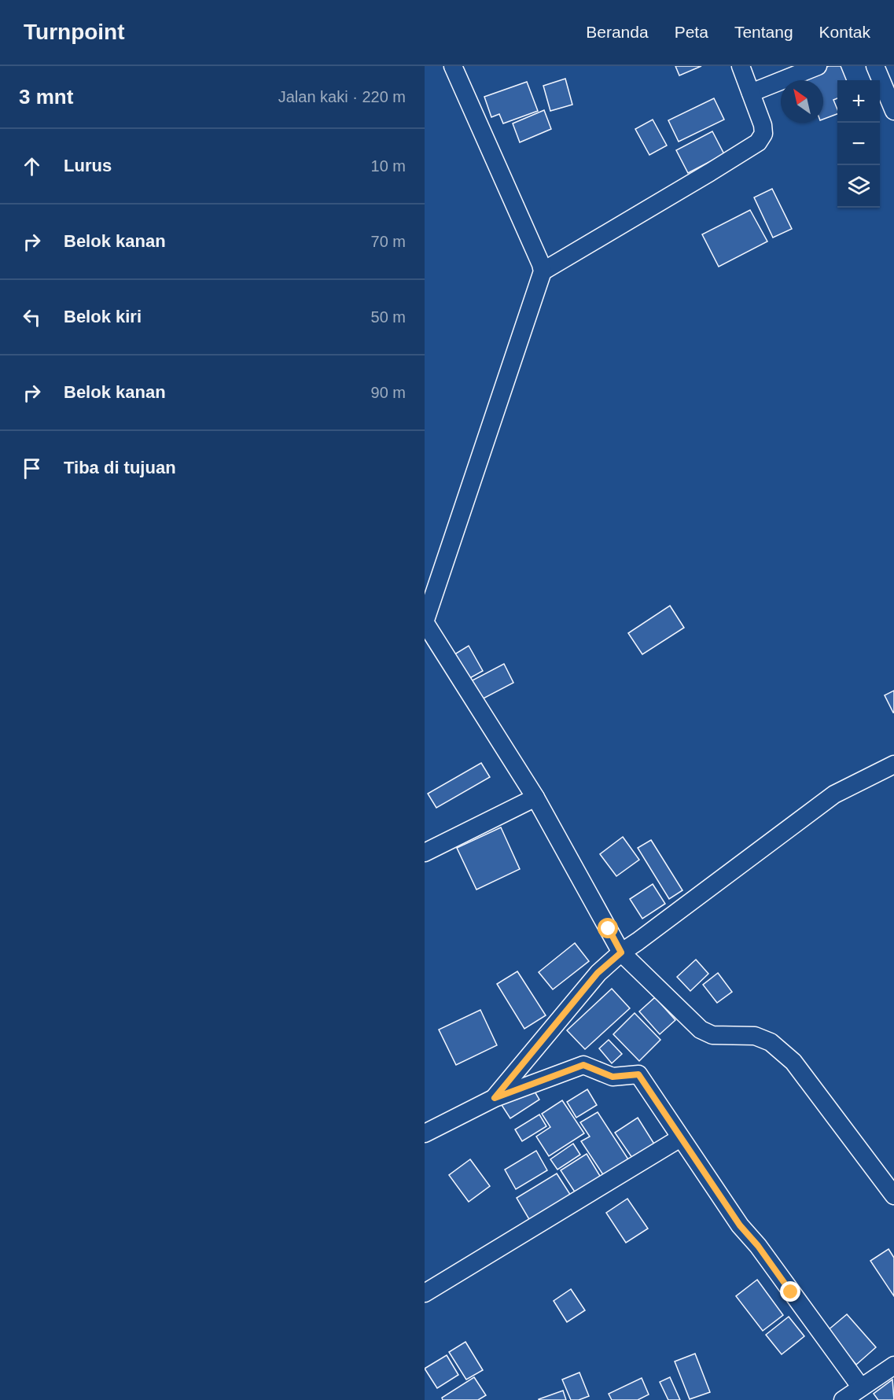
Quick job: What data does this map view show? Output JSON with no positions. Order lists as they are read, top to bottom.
{
  "north": "top left",
  "page": {
    "header": "Turnpoint",
    "nav": [
      "Beranda",
      "Peta",
      "Tentang",
      "Kontak"
    ],
    "heading": ["3 mnt", "Jalan kaki · 220 m"],
    "map_buttons": ["+", "−"],
    "list": [
      ["Lurus", "10 m"],
      ["Belok kanan", "70 m"],
      ["Belok kiri", "50 m"],
      ["Belok kanan", "90 m"],
      "Tiba di tujuan"
    ]
  }
}
